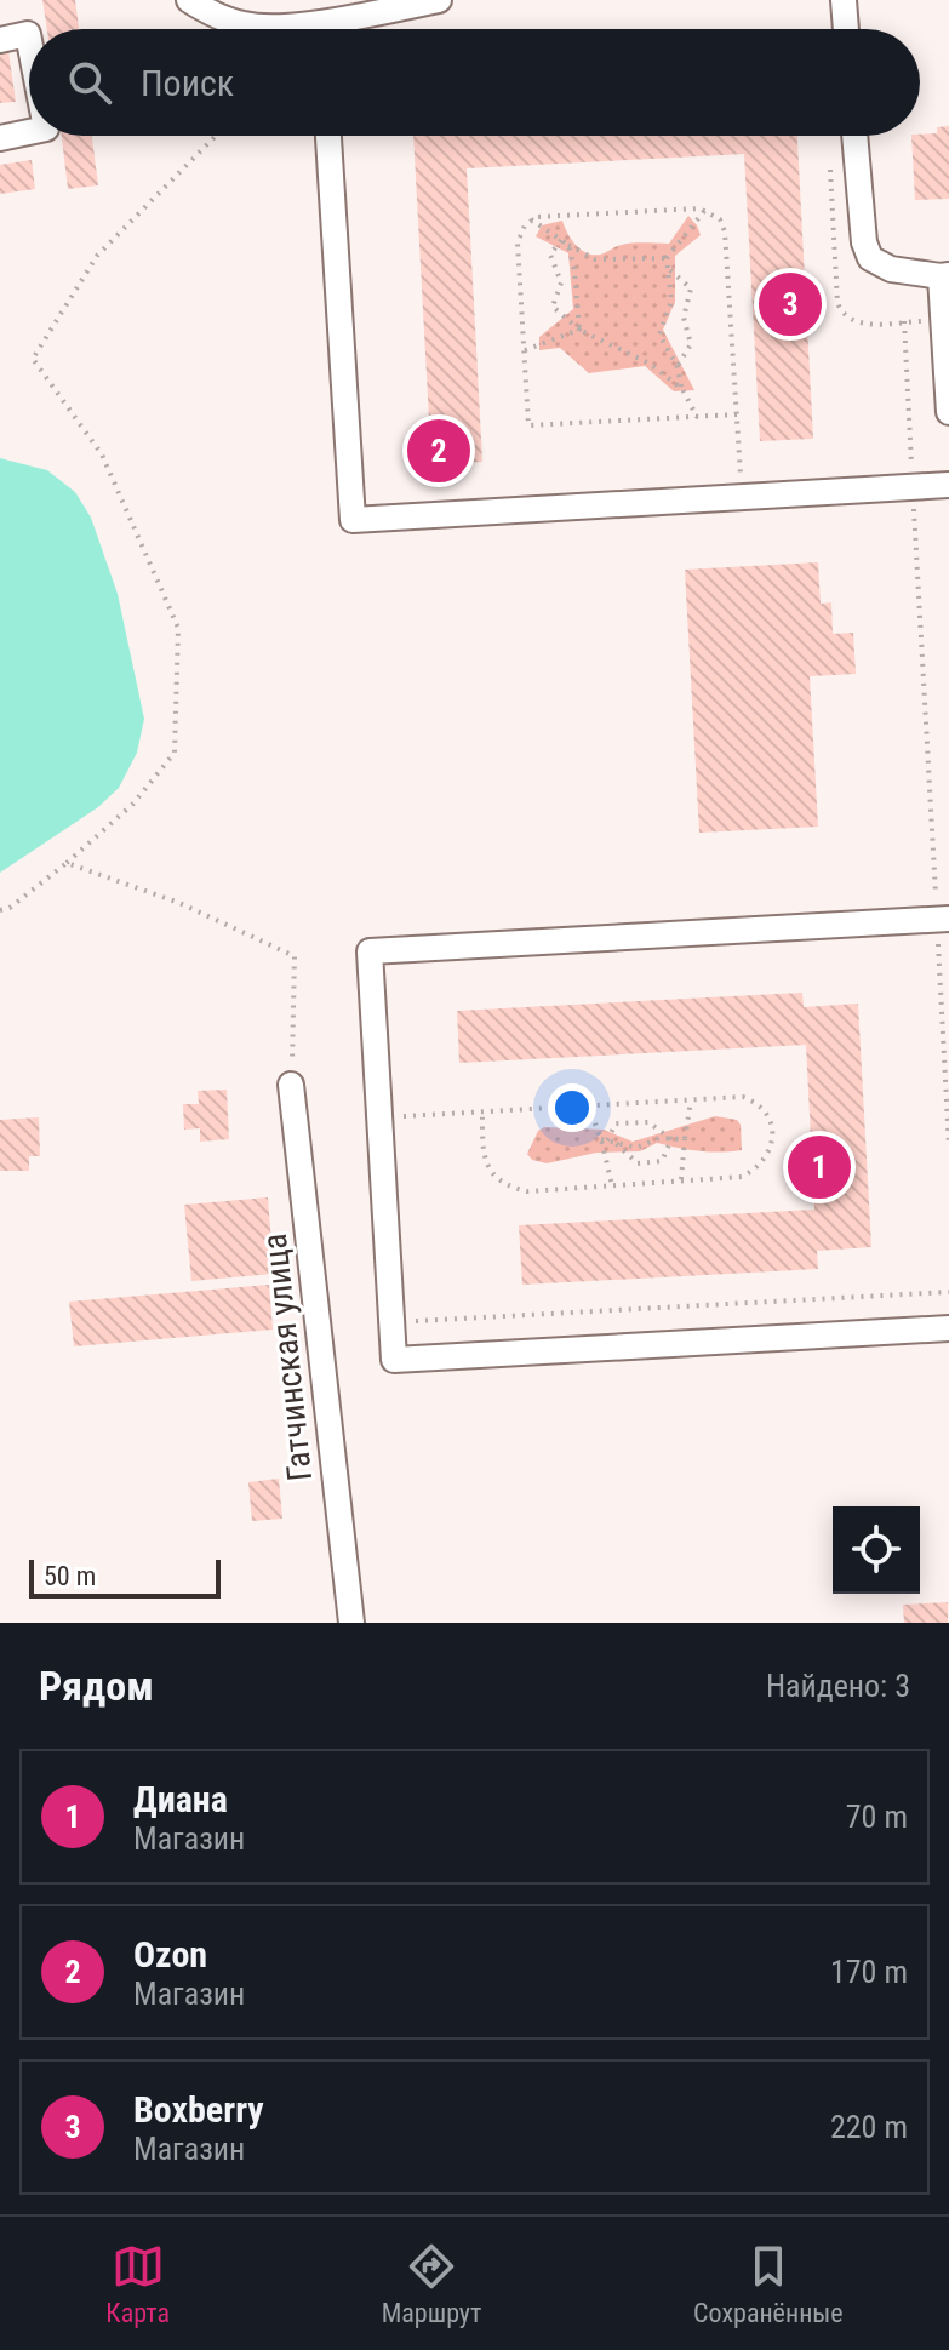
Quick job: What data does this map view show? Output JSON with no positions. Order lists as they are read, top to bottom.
{
  "streets": {
    "street": ["Гатчинская улица"]
  },
  "scale_bar": "50 m",
  "page": {
    "search": "Поиск",
    "pins": ["3", "2", "1"],
    "scale": "50 m",
    "heading": ["Рядом", "Найдено: 3"],
    "list": [
      {
        "mark": "1",
        "name": "Диана",
        "note": "Магазин",
        "value": "70 m"
      },
      {
        "mark": "2",
        "name": "Ozon",
        "note": "Магазин",
        "value": "170 m"
      },
      {
        "mark": "3",
        "name": "Boxberry",
        "note": "Магазин",
        "value": "220 m"
      }
    ],
    "nav": ["Карта", "Маршрут", "Сохранённые"]
  }
}
